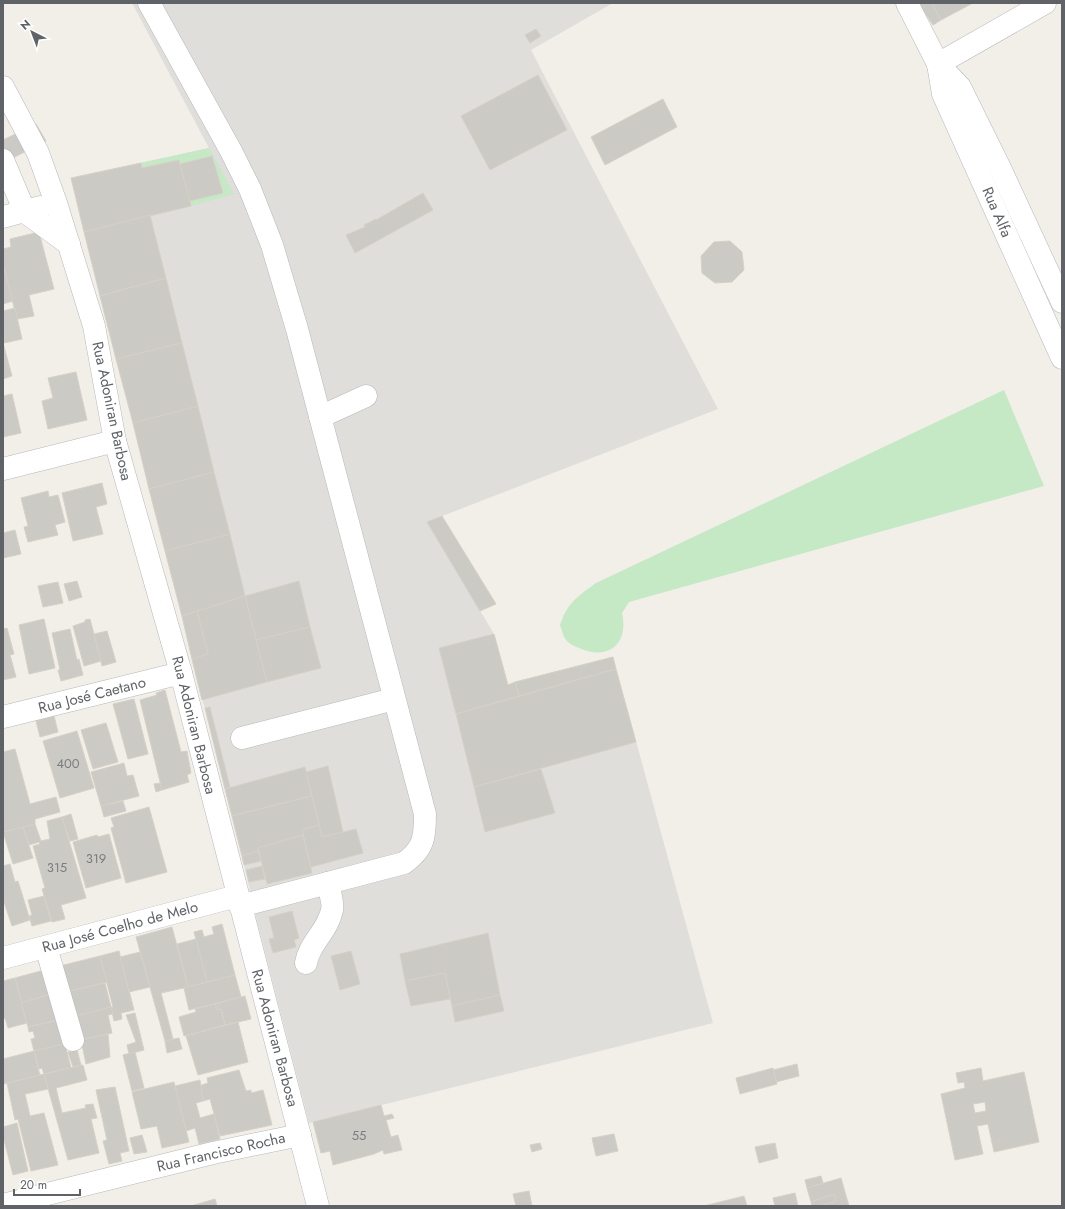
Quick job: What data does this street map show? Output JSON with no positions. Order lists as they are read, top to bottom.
{
  "streets": {
    "street": [
      "Rua Alfa",
      "Rua Adoniran Barbosa",
      "Rua José Caetano",
      "Rua José Coelho de Melo",
      "Rua Francisco Rocha"
    ]
  },
  "crossings": [
    ["Rua Adoniran Barbosa", "Rua José Caetano"],
    ["Rua Adoniran Barbosa", "Rua José Coelho de Melo"],
    ["Rua Adoniran Barbosa", "Rua Francisco Rocha"]
  ],
  "house_numbers": [
    "400",
    "319",
    "315",
    "55"
  ],
  "scale_bar": "20 m",
  "north": "top left"
}
